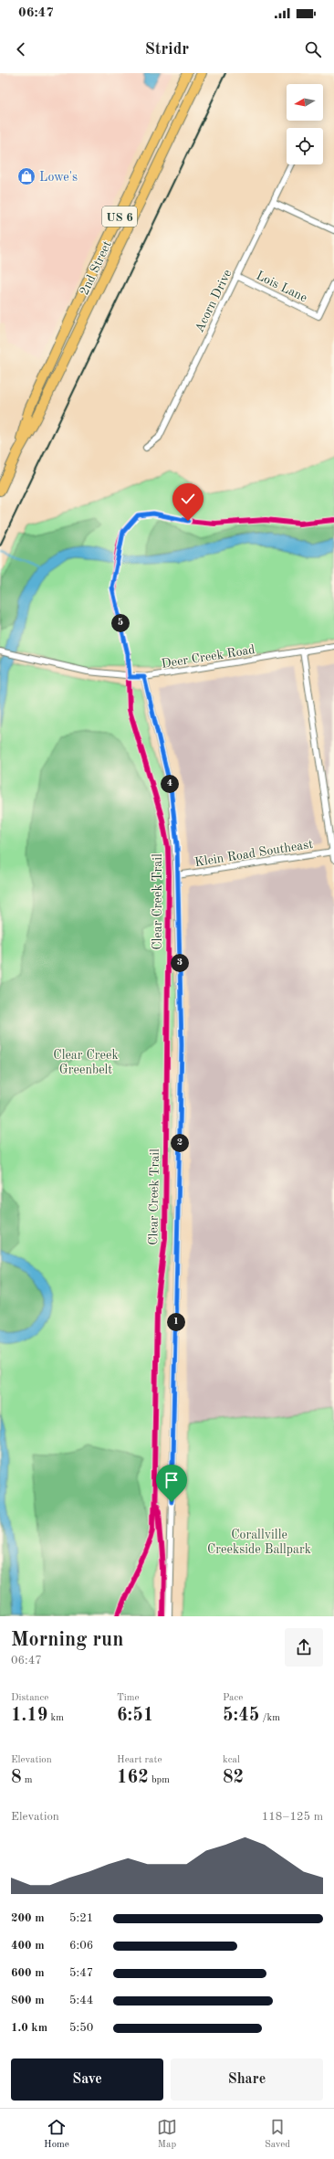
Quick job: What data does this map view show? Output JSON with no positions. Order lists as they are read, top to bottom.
{
  "streets": {
    "main road": ["US 6", "2nd Street"],
    "street": [
      "Lois Lane",
      "Acorn Drive",
      "Deer Creek Road",
      "Klein Road Southeast"
    ],
    "cycle path": ["Clear Creek Trail"]
  },
  "crossings": [
    ["Lois Lane", "Acorn Drive"]
  ],
  "parks": ["Clear Creek Greenbelt", "Corallville Creekside Ballpark"],
  "places": {
    "shop": ["Lowe's"]
  },
  "north": "left",
  "page": {
    "status": "06:47",
    "header": "Stridr",
    "pins": [
      "5",
      "4",
      "3",
      "2",
      "1"
    ],
    "heading": ["Morning run", "06:47"],
    "stats": [
      ["Distance", "1.19 km"],
      ["Time", "6:51"],
      ["Pace", "5:45 /km"],
      ["Elevation", "8 m"],
      ["Heart rate", "162 bpm"],
      ["kcal", "82"]
    ],
    "chart": ["Elevation", "118–125 m"],
    "list": [
      {
        "name": "200 m",
        "note": "5:21"
      },
      {
        "name": "400 m",
        "note": "6:06"
      },
      {
        "name": "600 m",
        "note": "5:47"
      },
      {
        "name": "800 m",
        "note": "5:44"
      },
      {
        "name": "1.0 km",
        "note": "5:50"
      }
    ],
    "buttons": ["Save", "Share"],
    "tabs": ["Home", "Map", "Saved"]
  }
}
